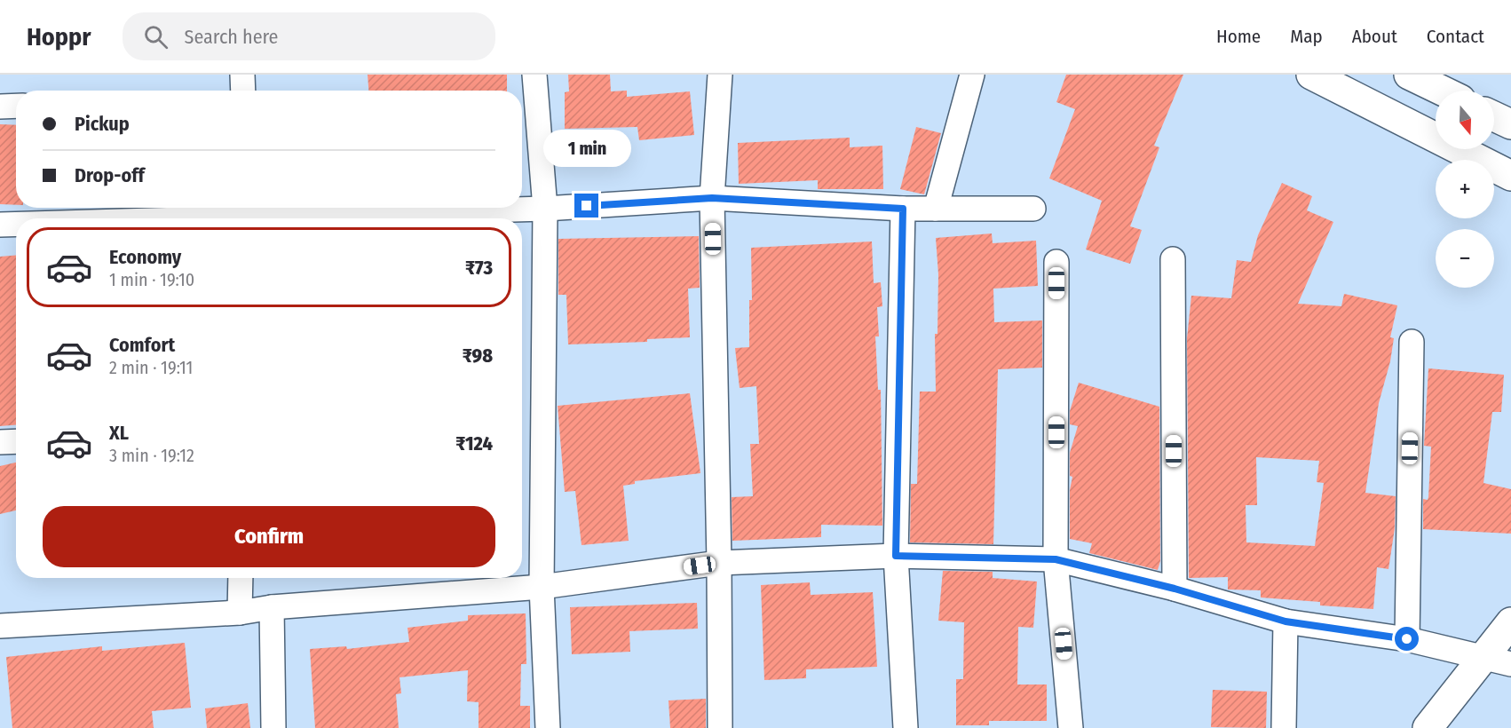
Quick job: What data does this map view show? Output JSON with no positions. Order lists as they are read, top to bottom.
{
  "north": "bottom",
  "page": {
    "header": "Hoppr",
    "search": "Search here",
    "nav": [
      "Home",
      "Map",
      "About",
      "Contact"
    ],
    "map_buttons": ["+", "−"],
    "banner": ["Pickup", "Drop-off"],
    "bubble": "1 min",
    "list": [
      {
        "name": "Economy",
        "note": "1 min · 19:10",
        "value": "₹73"
      },
      {
        "name": "Comfort",
        "note": "2 min · 19:11",
        "value": "₹98"
      },
      {
        "name": "XL",
        "note": "3 min · 19:12",
        "value": "₹124"
      }
    ],
    "buttons": "Confirm"
  }
}
